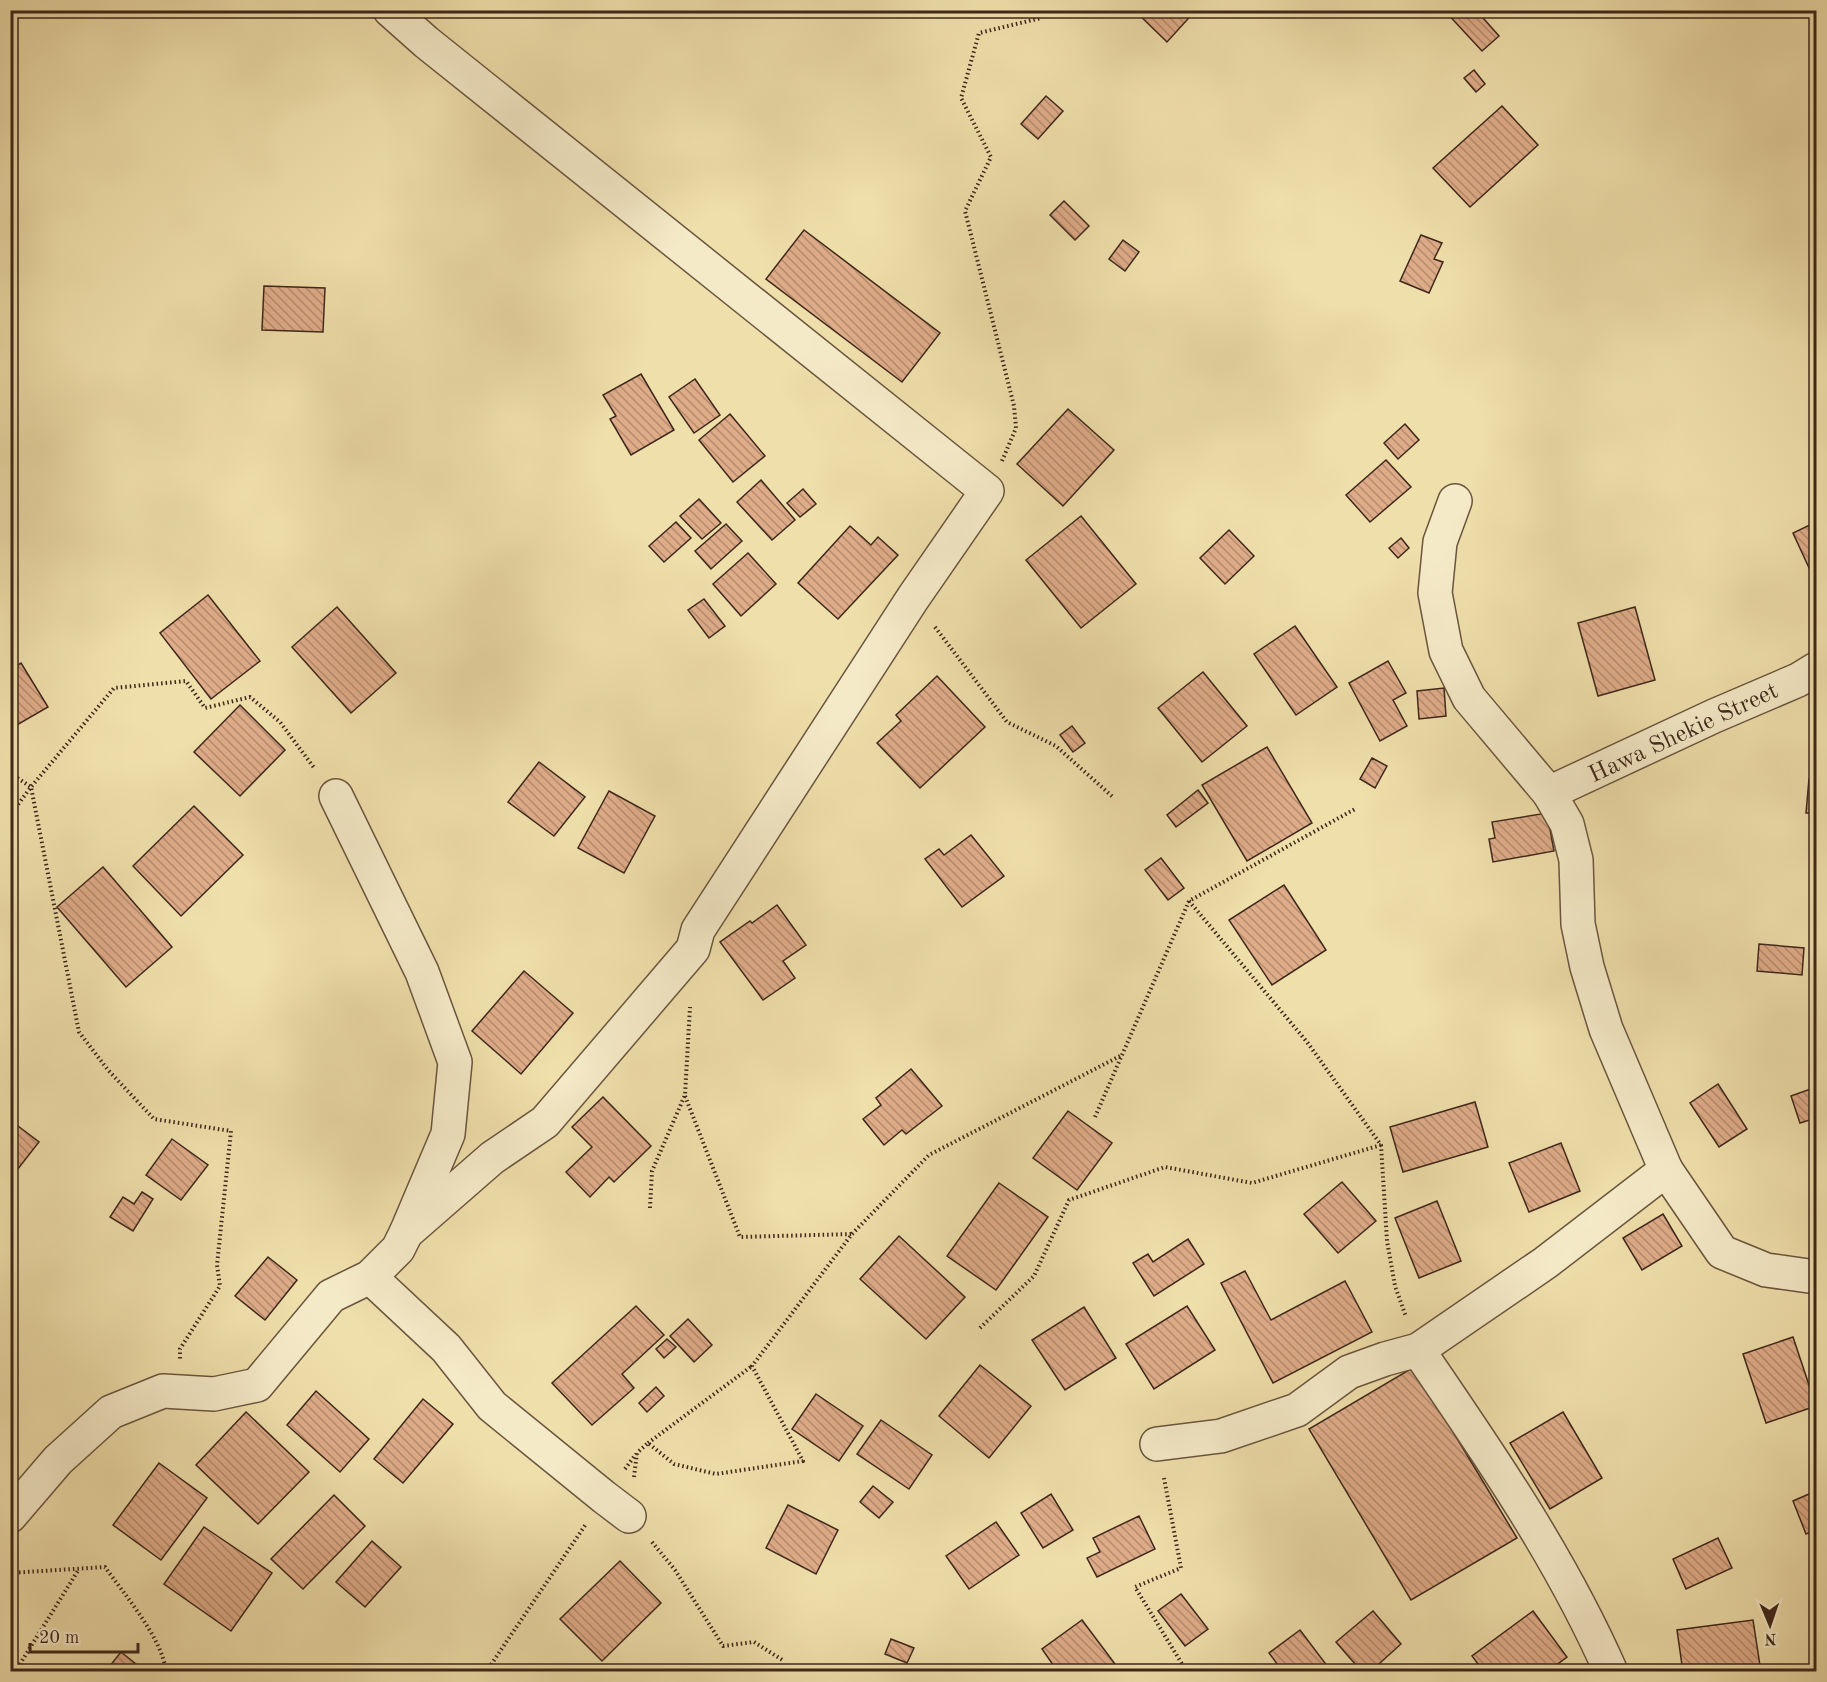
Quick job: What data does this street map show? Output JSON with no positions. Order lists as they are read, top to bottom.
{
  "streets": {
    "street": ["Hawa Shekie Street"]
  },
  "scale_bar": "20 m",
  "north": "bottom"
}
